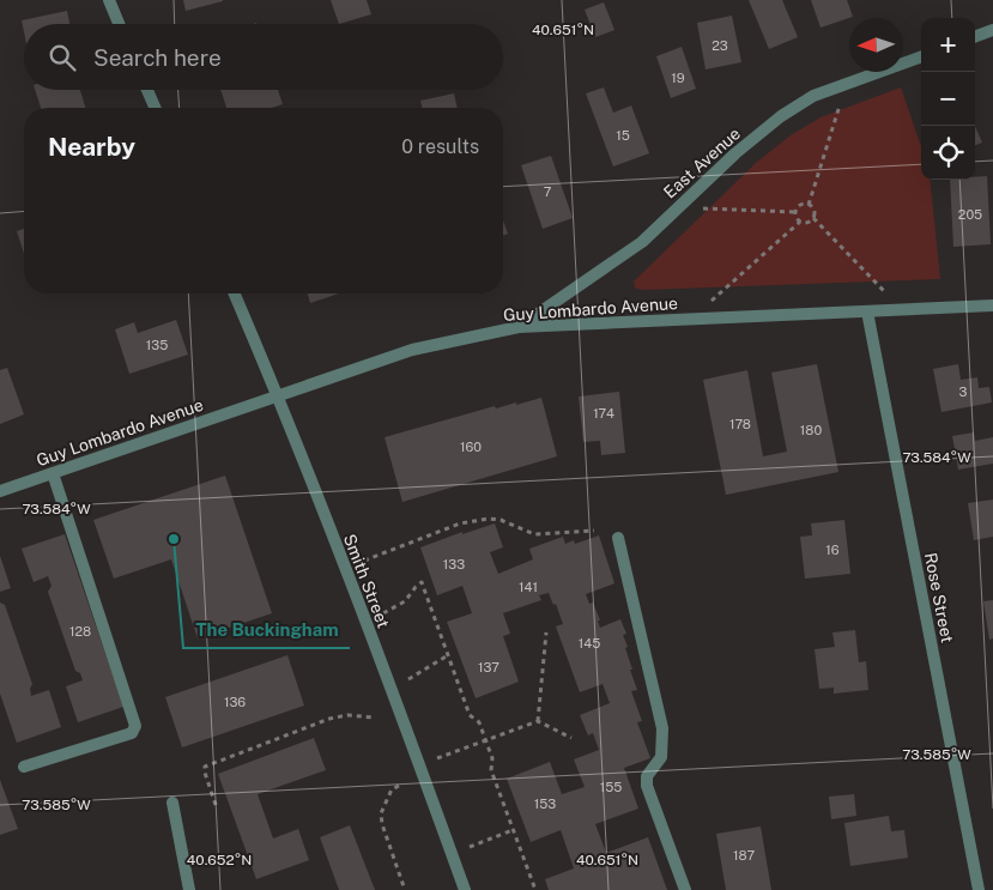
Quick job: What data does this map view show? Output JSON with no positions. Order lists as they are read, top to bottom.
{
  "streets": {
    "street": [
      "East Avenue",
      "Guy Lombardo Avenue",
      "Smith Street",
      "Rose Street"
    ]
  },
  "crossings": [
    ["East Avenue", "Guy Lombardo Avenue"],
    ["Guy Lombardo Avenue", "Smith Street"],
    ["Guy Lombardo Avenue", "Rose Street"]
  ],
  "places": ["The Buckingham"],
  "house_numbers": [
    "23",
    "19",
    "15",
    "7",
    "205",
    "135",
    "3",
    "174",
    "178",
    "180",
    "160",
    "16",
    "133",
    "141",
    "128",
    "145",
    "137",
    "136",
    "155",
    "153",
    "187"
  ],
  "north": "left",
  "page": {
    "map_buttons": ["+", "−"],
    "search": "Search here",
    "heading": ["Nearby", "0 results"]
  },
  "coordinates": [
    "40.651°N",
    "73.584°W",
    "73.585°W",
    "40.652°N"
  ]
}
